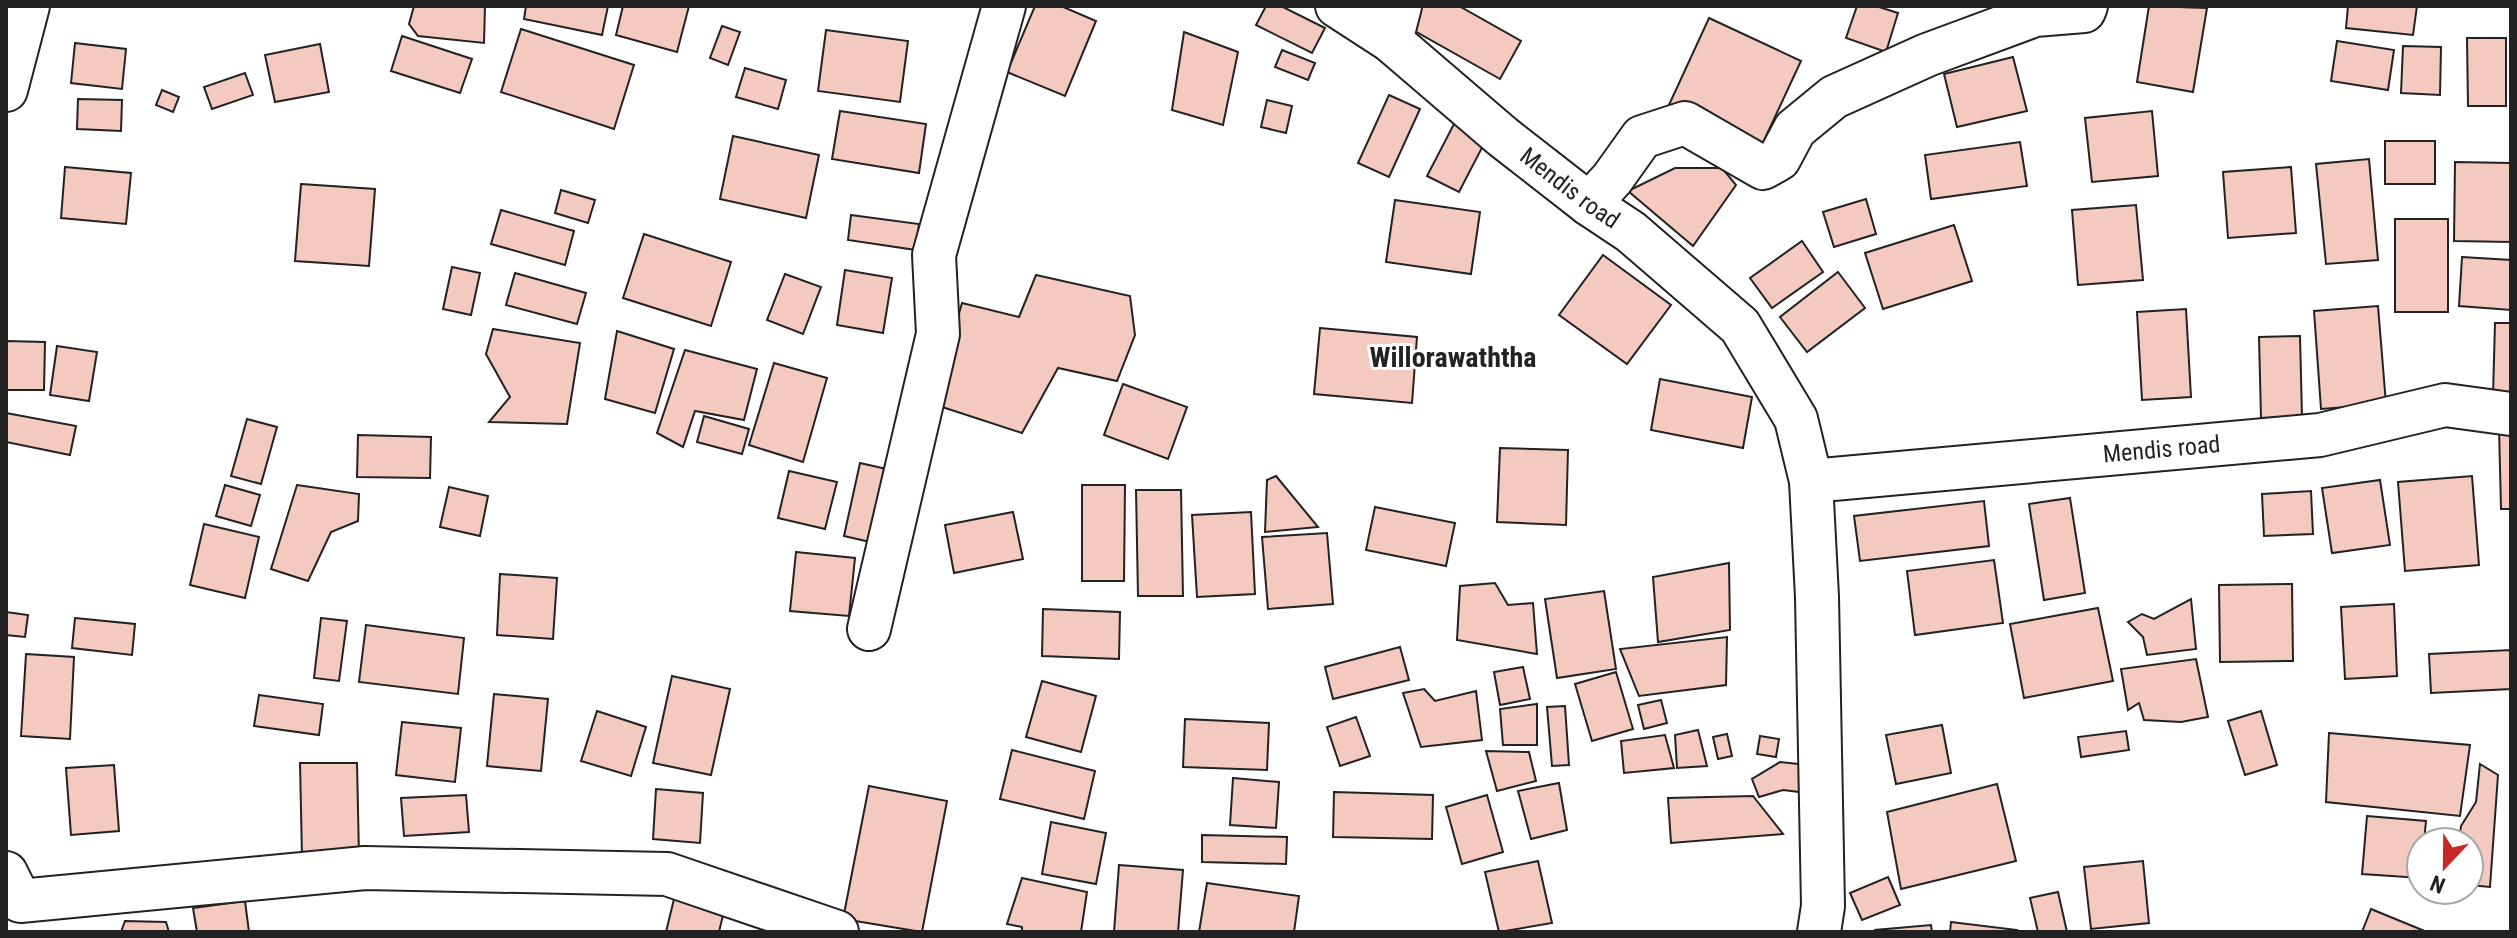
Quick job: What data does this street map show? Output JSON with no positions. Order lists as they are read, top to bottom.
{
  "streets": {
    "street": ["Mendis road"]
  },
  "districts": ["Willorawaththa"],
  "north": "bottom"
}
